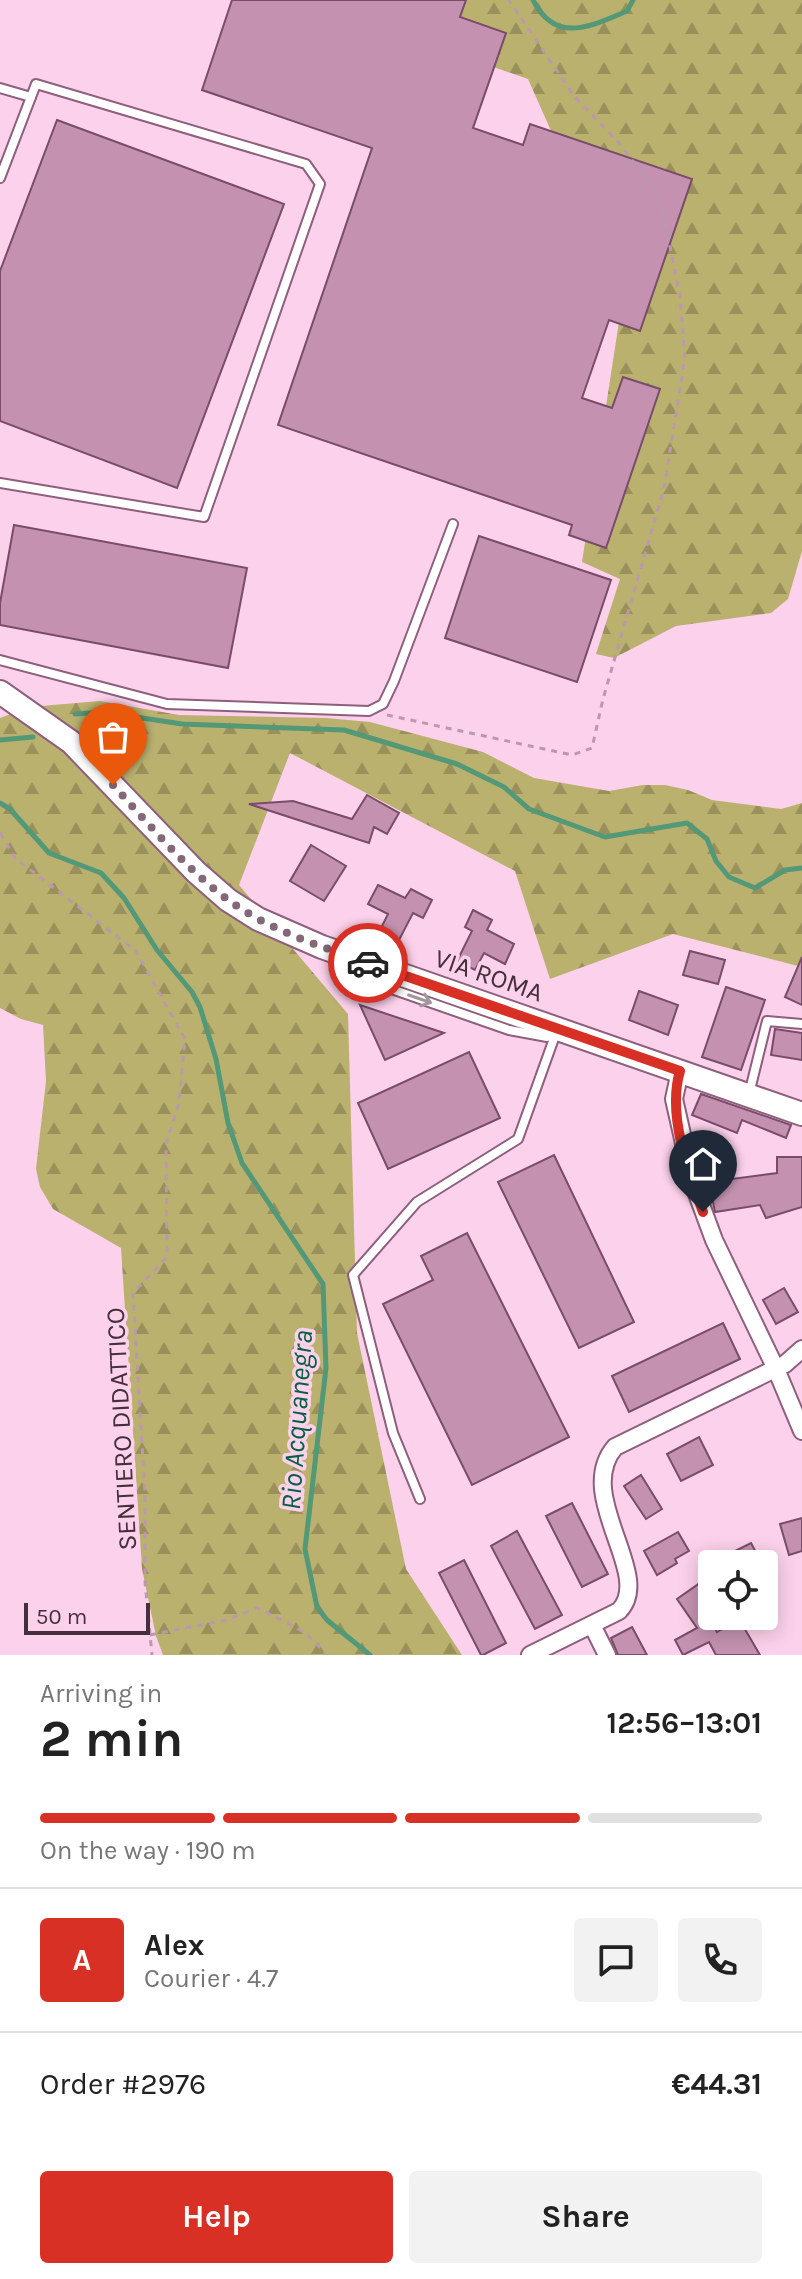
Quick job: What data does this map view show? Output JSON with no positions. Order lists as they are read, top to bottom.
{
  "streets": {
    "street": ["VIA ROMA"],
    "path": ["SENTIERO DIDATTICO"]
  },
  "water": ["Rio Acquanegra"],
  "scale_bar": "50 m",
  "page": {
    "scale": "50 m",
    "heading": ["2 min", "Arriving in", "12:56–13:01"],
    "panel": [
      "Alex",
      "Courier · 4.7",
      "Order #2976",
      "€44.31"
    ],
    "bar": "On the way · 190 m",
    "round": "A",
    "buttons": ["Help", "Share"]
  }
}
